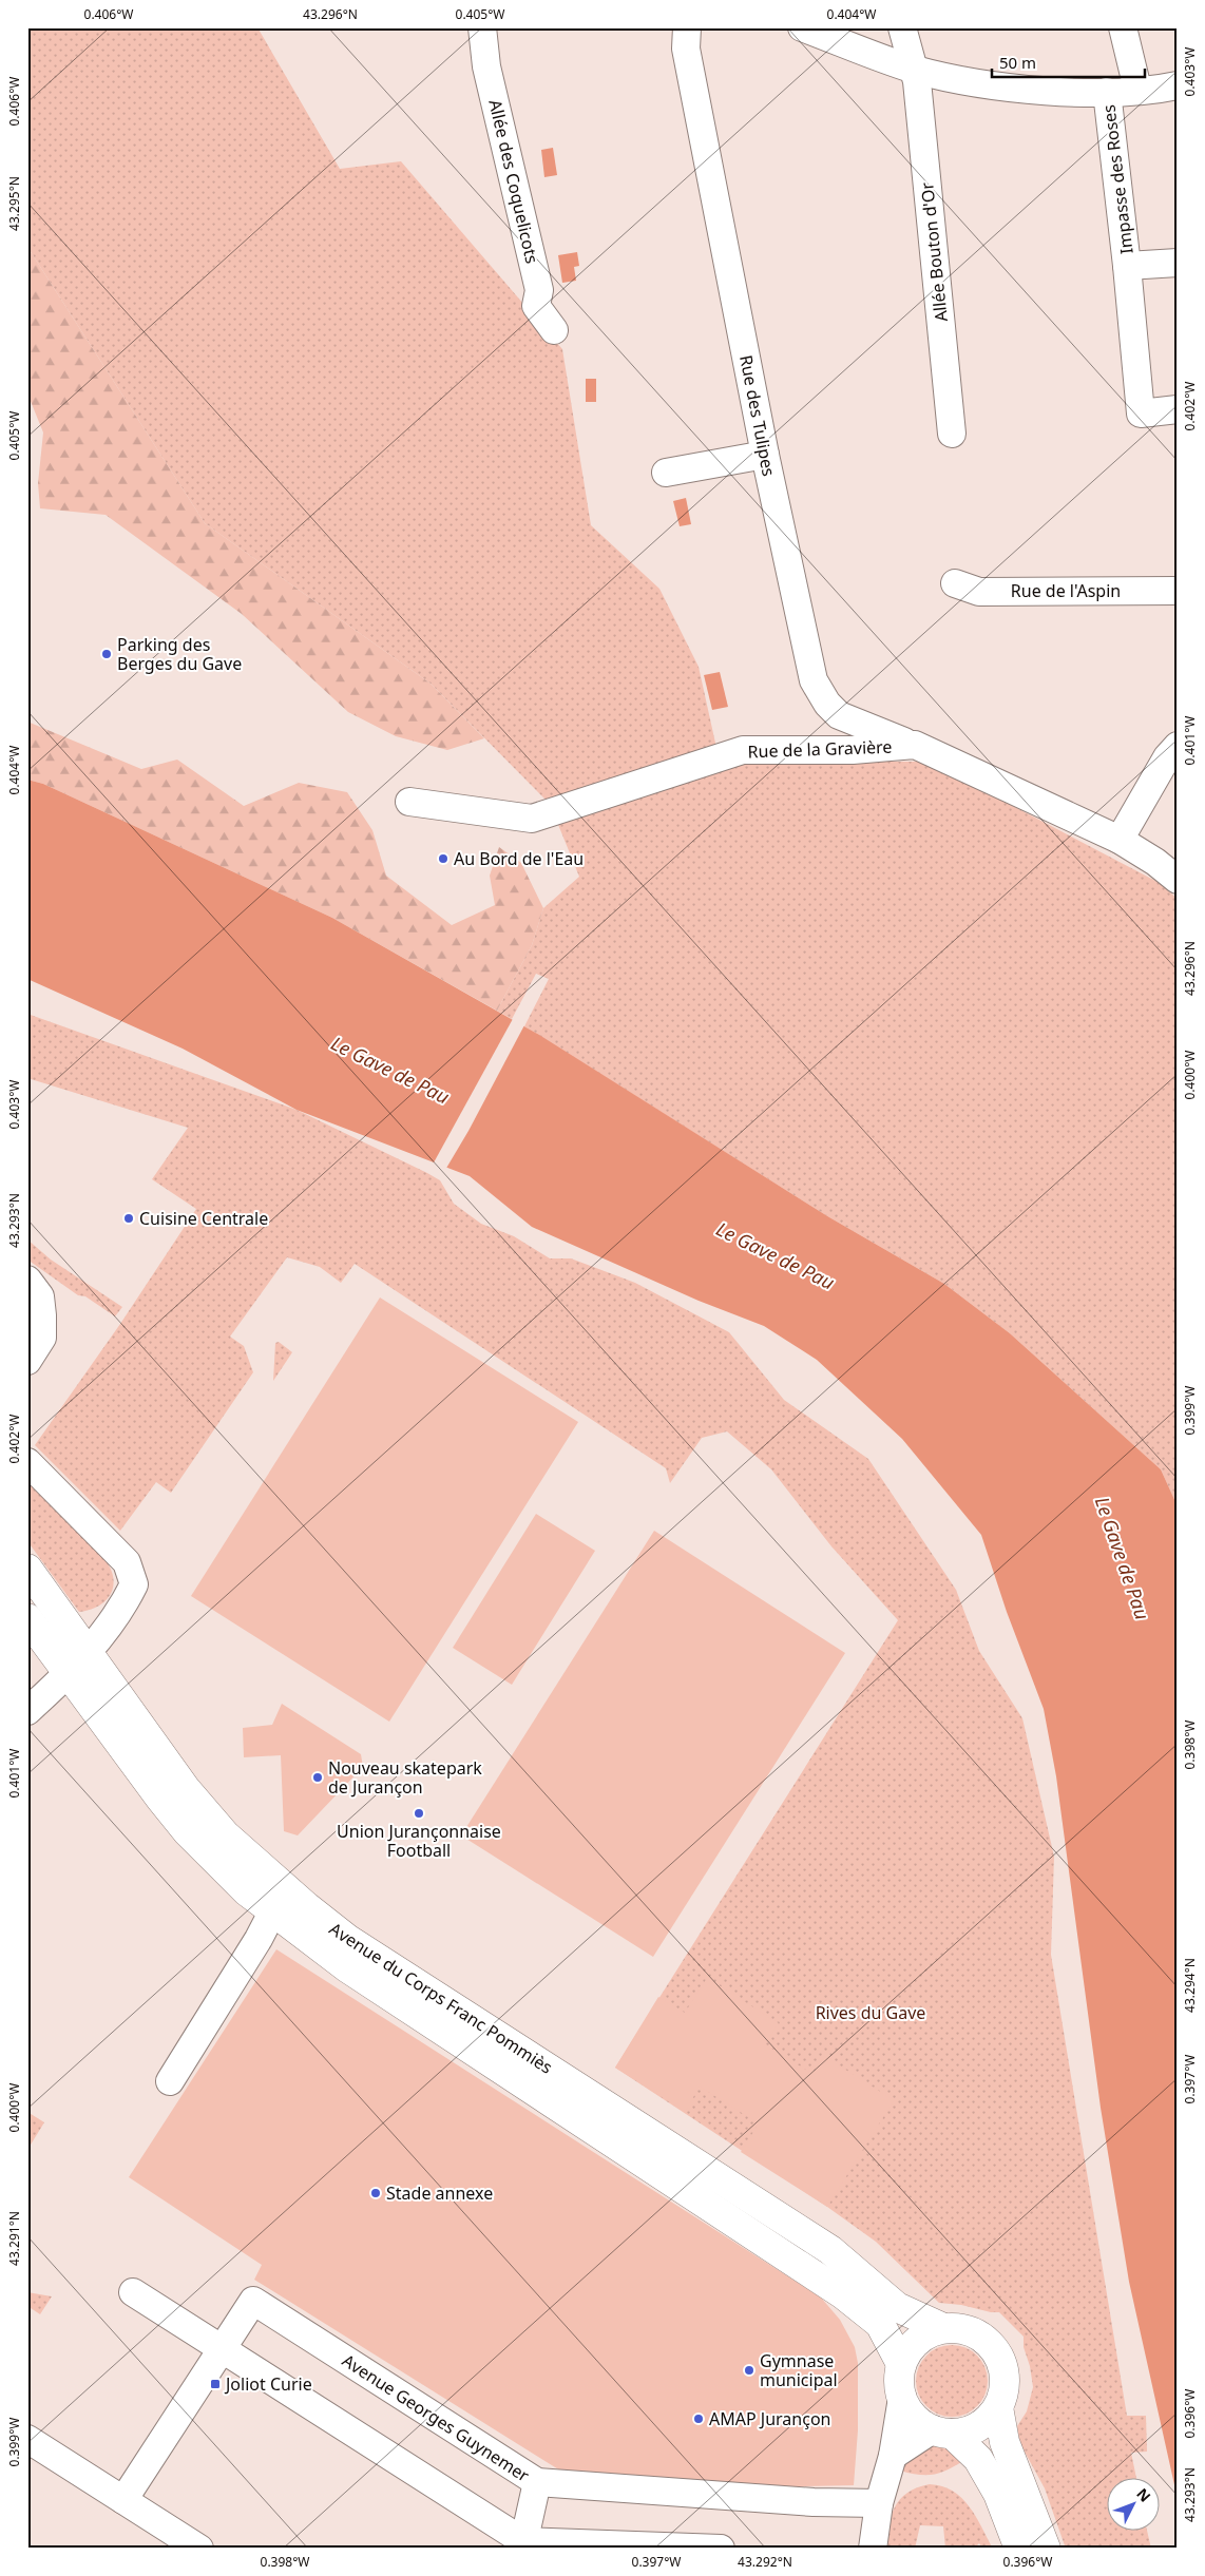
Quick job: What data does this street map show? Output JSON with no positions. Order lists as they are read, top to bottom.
{
  "streets": {
    "main road": ["Avenue du Corps Franc Pommiès"],
    "street": [
      "Impasse des Roses",
      "Allée des Coquelicots",
      "Allée Bouton d'Or",
      "Rue des Tulipes",
      "Rue de l'Aspin",
      "Rue de la Gravière",
      "Avenue Georges Guynemer"
    ]
  },
  "crossings": [
    ["Rue des Tulipes", "Rue de la Gravière"]
  ],
  "water": ["Le Gave de Pau"],
  "parks": ["Rives du Gave"],
  "places": {
    "other": [
      "Parking des Berges du Gave",
      "Au Bord de l'Eau",
      "Cuisine Centrale",
      "Nouveau skatepark de Jurançon",
      "Union Jurançonnaise Football",
      "Stade annexe",
      "Gymnase municipal",
      "AMAP Jurançon"
    ],
    "transit": ["Joliot Curie"]
  },
  "scale_bar": "50 m",
  "north": "top right",
  "coordinates": [
    "0.406°W",
    "43.296°N",
    "0.405°W",
    "0.404°W",
    "0.403°W",
    "43.295°N",
    "0.402°W",
    "0.401°W",
    "0.400°W",
    "43.293°N",
    "0.399°W",
    "0.398°W",
    "43.294°N",
    "0.397°W",
    "43.291°N",
    "0.396°W",
    "43.292°N"
  ]
}
